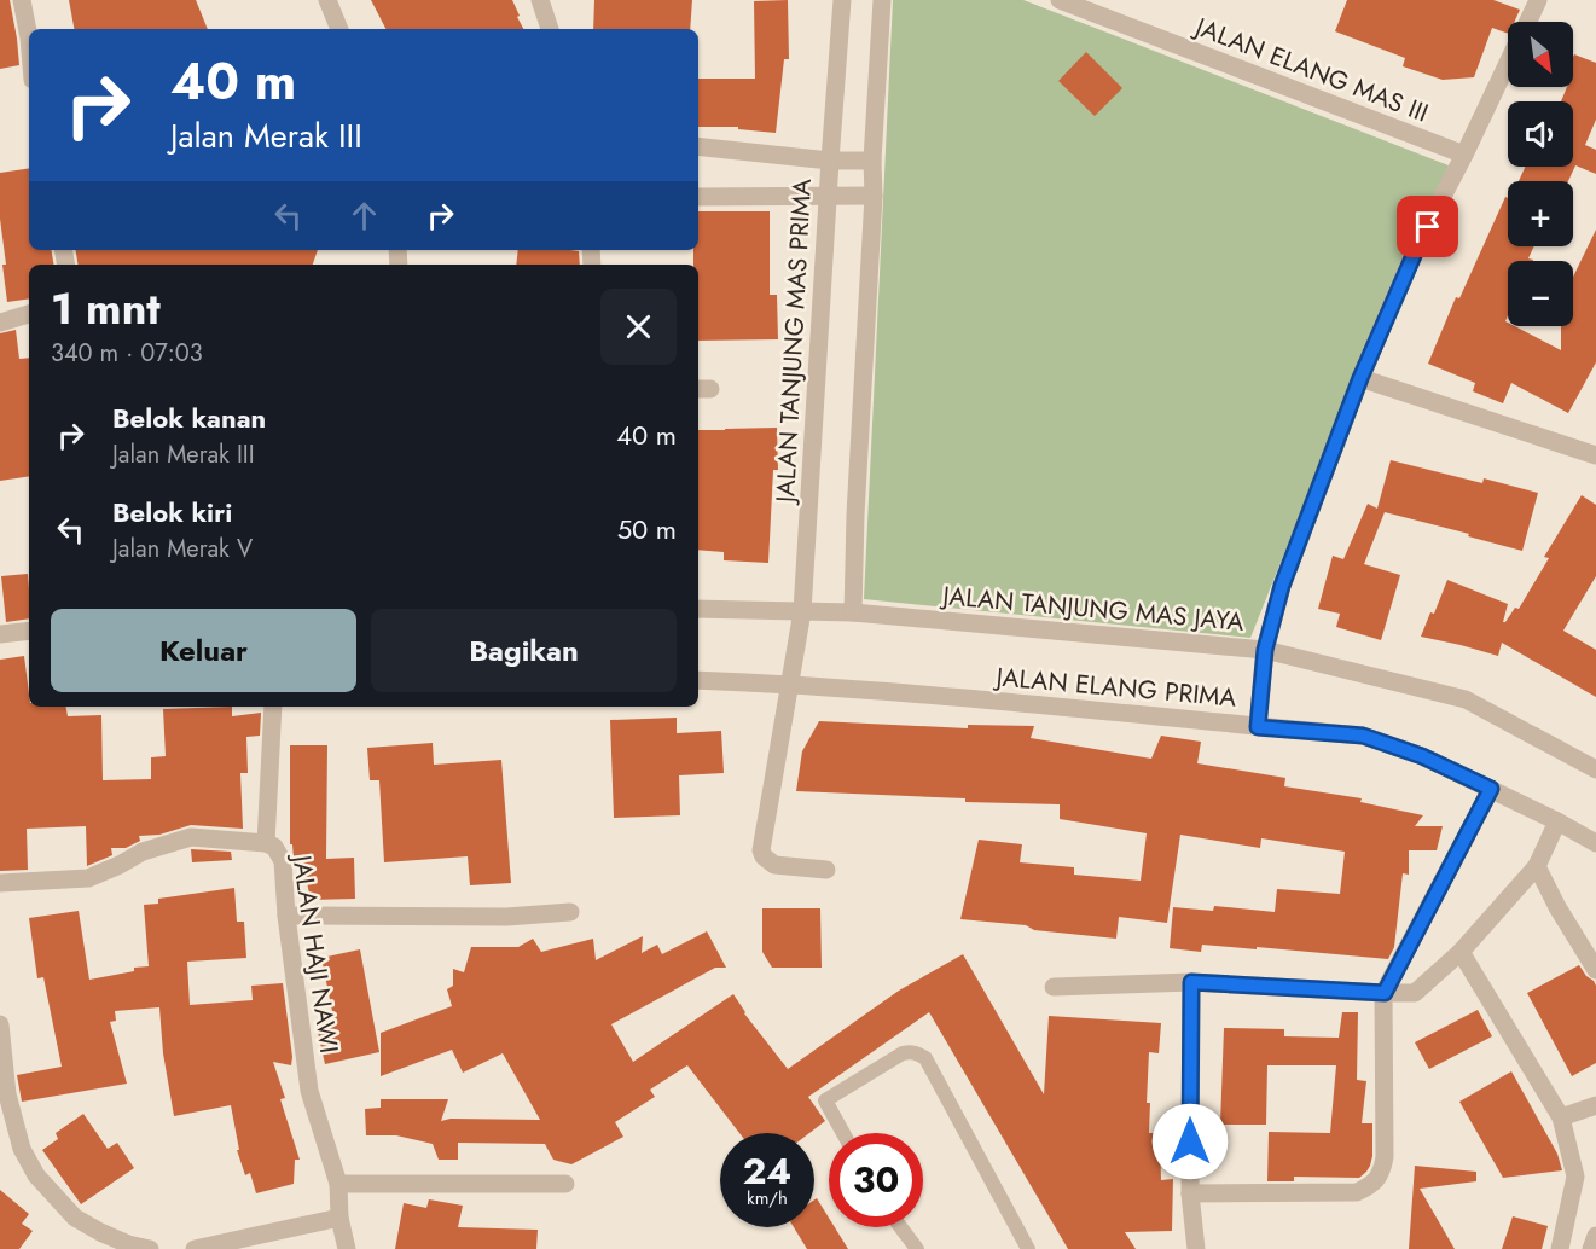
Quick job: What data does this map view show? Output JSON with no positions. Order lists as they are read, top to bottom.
{
  "streets": {
    "street": [
      "JALAN ELANG MAS III",
      "JALAN TANJUNG MAS PRIMA",
      "JALAN TANJUNG MAS JAYA",
      "JALAN ELANG PRIMA",
      "JALAN HAJI NAWI"
    ]
  },
  "crossings": [
    ["JALAN TANJUNG MAS PRIMA", "JALAN TANJUNG MAS JAYA"],
    ["JALAN TANJUNG MAS PRIMA", "JALAN ELANG PRIMA"]
  ],
  "north": "bottom right",
  "page": {
    "map_buttons": ["+", "−"],
    "turn": ["40 m", "Jalan Merak III"],
    "heading": ["1 mnt", "340 m · 07:03"],
    "list": [
      {
        "name": "Belok kanan",
        "note": "Jalan Merak III",
        "value": "40 m"
      },
      {
        "name": "Belok kiri",
        "note": "Jalan Merak V",
        "value": "50 m"
      }
    ],
    "buttons": ["Keluar", "Bagikan"],
    "speed": "24 km/h",
    "limit": "30"
  }
}
